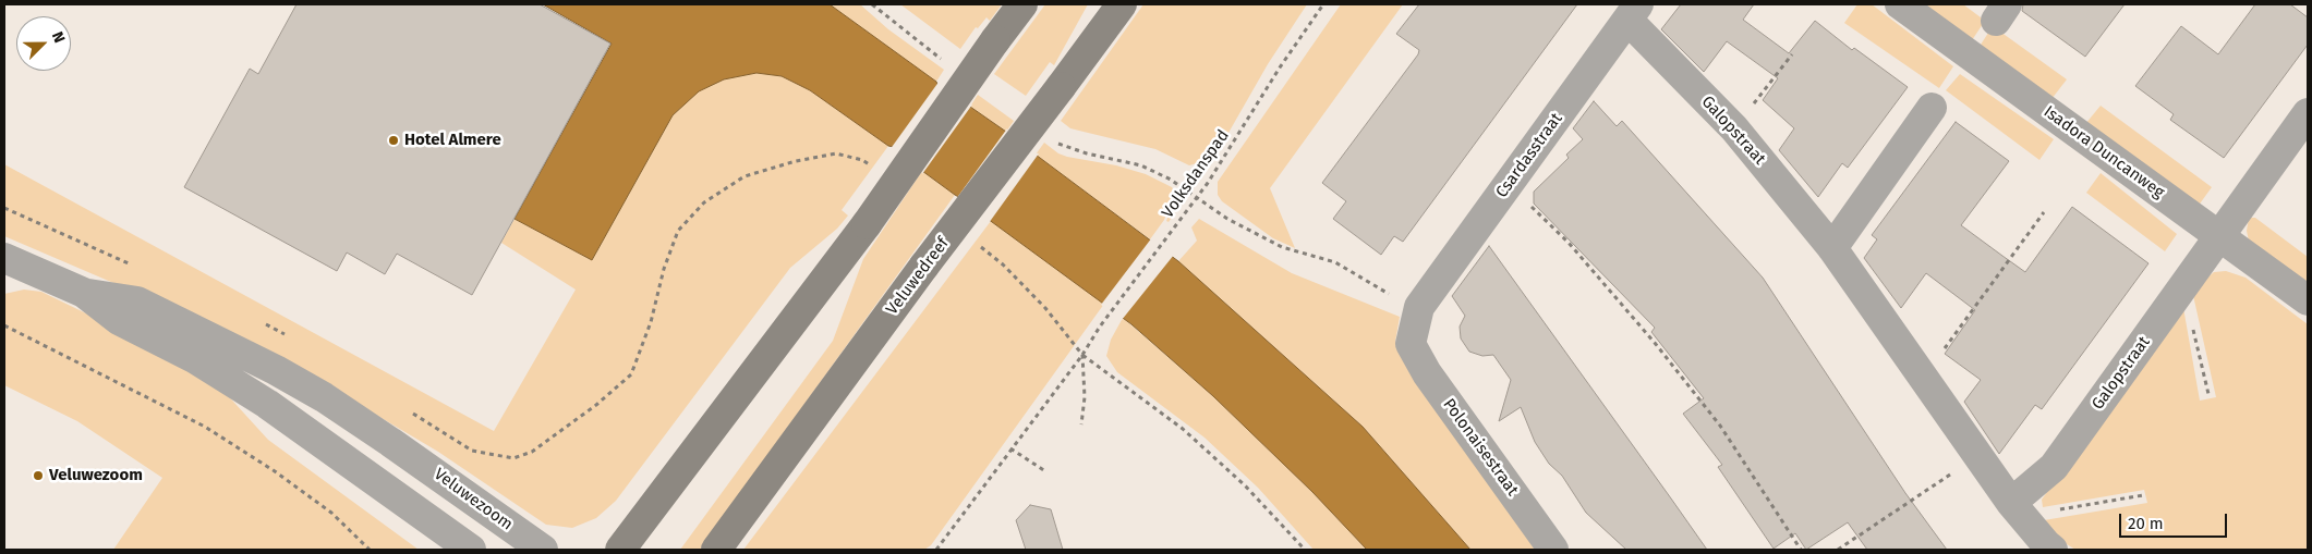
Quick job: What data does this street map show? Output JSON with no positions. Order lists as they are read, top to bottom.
{
  "streets": {
    "main road": ["Veluwedreef"],
    "street": [
      "Galopstraat",
      "Isadora Duncanweg",
      "Csardasstraat",
      "Polonaisestraat",
      "Veluwezoom"
    ],
    "path": ["Volksdanspad"]
  },
  "crossings": [
    ["Galopstraat", "Isadora Duncanweg"],
    ["Galopstraat", "Csardasstraat"],
    ["Csardasstraat", "Polonaisestraat"]
  ],
  "places": ["Hotel Almere", "Veluwezoom"],
  "scale_bar": "20 m",
  "north": "top right"
}
